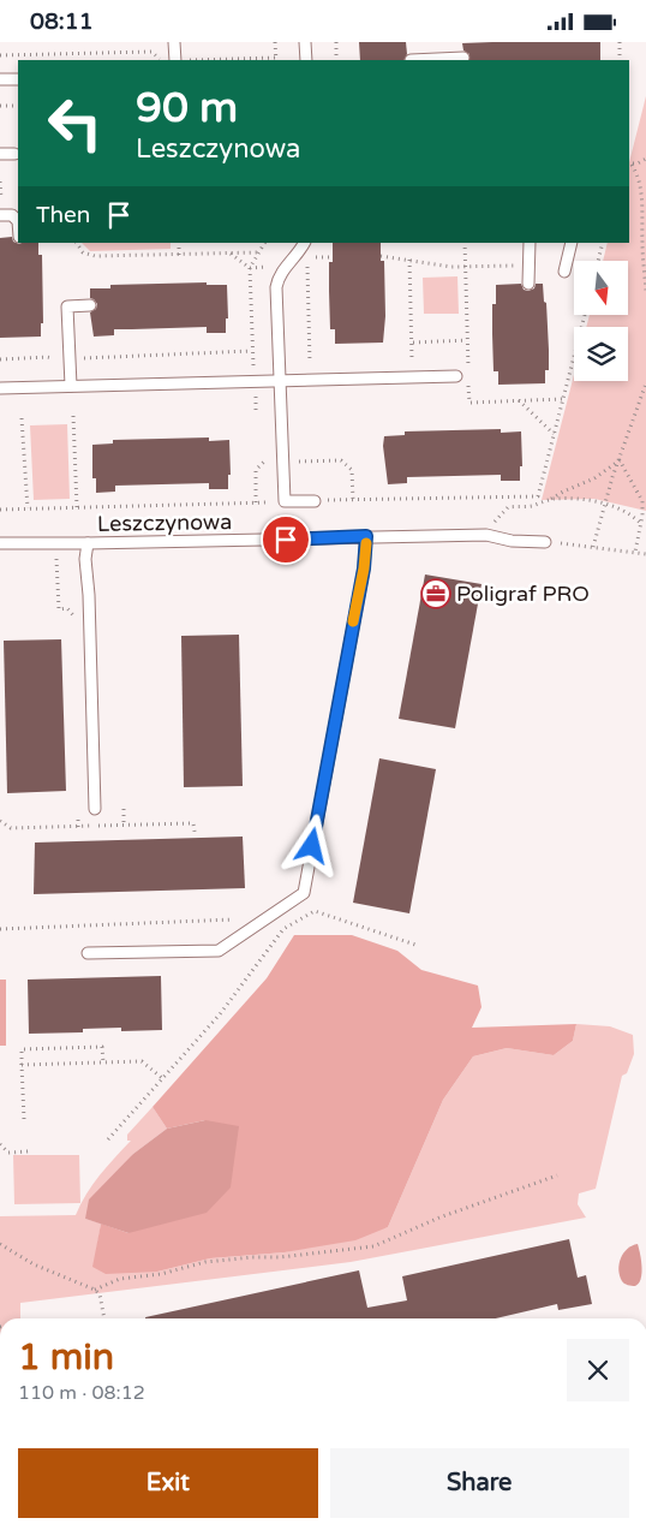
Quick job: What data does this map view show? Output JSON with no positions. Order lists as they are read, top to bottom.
{
  "streets": {
    "lane": ["Leszczynowa"]
  },
  "places": {
    "office": ["Poligraf PRO"]
  },
  "north": "bottom",
  "page": {
    "status": "08:11",
    "turn": ["90 m", "Leszczynowa"],
    "then": "Then",
    "heading": ["1 min", "110 m · 08:12"],
    "buttons": ["Exit", "Share"]
  }
}
